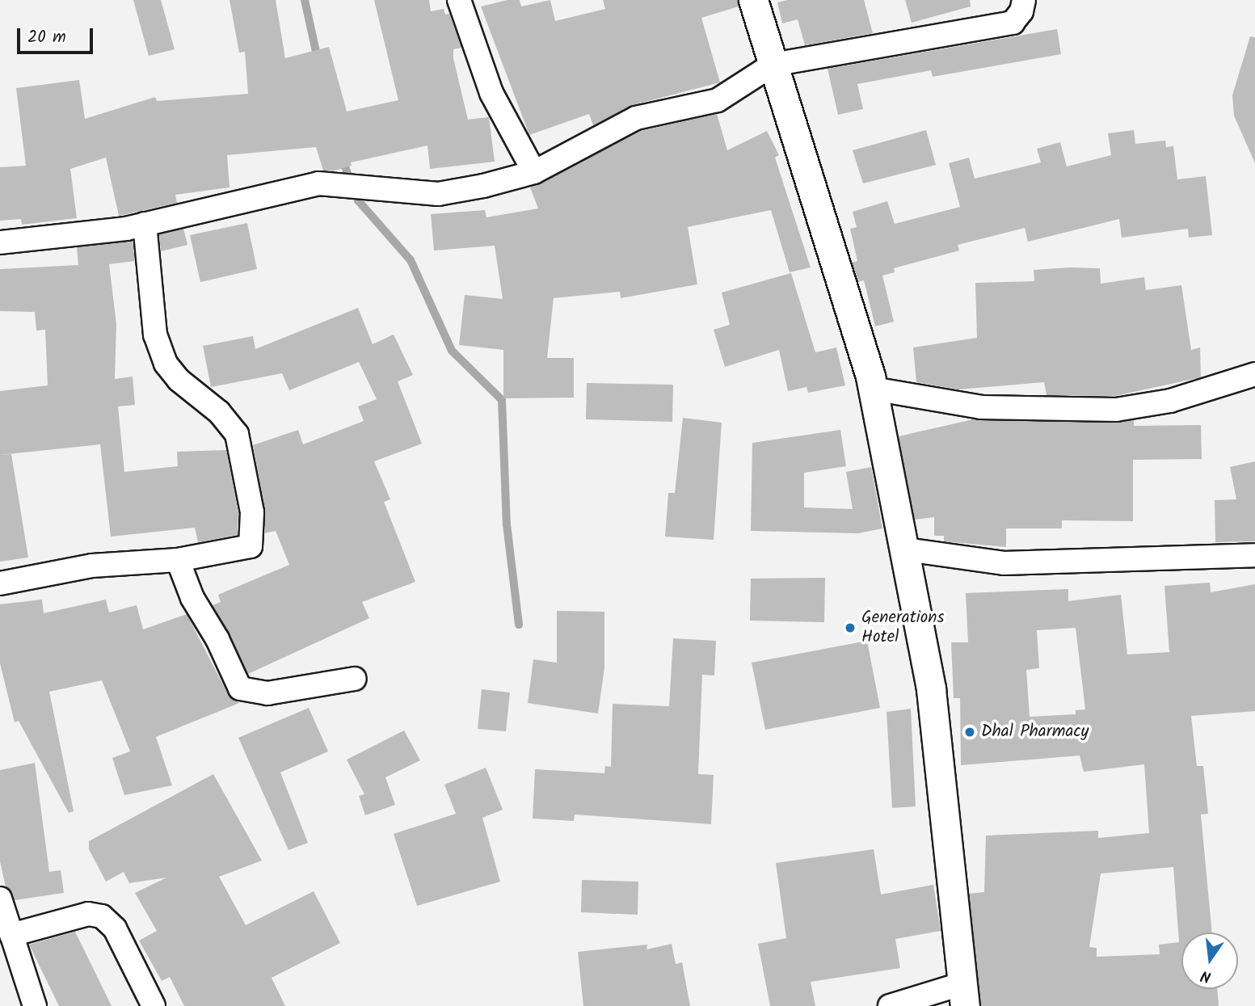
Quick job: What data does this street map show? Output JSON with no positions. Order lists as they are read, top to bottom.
{
  "places": ["Generations Hotel", "Dhal Pharmacy"],
  "scale_bar": "20 m",
  "north": "bottom"
}
